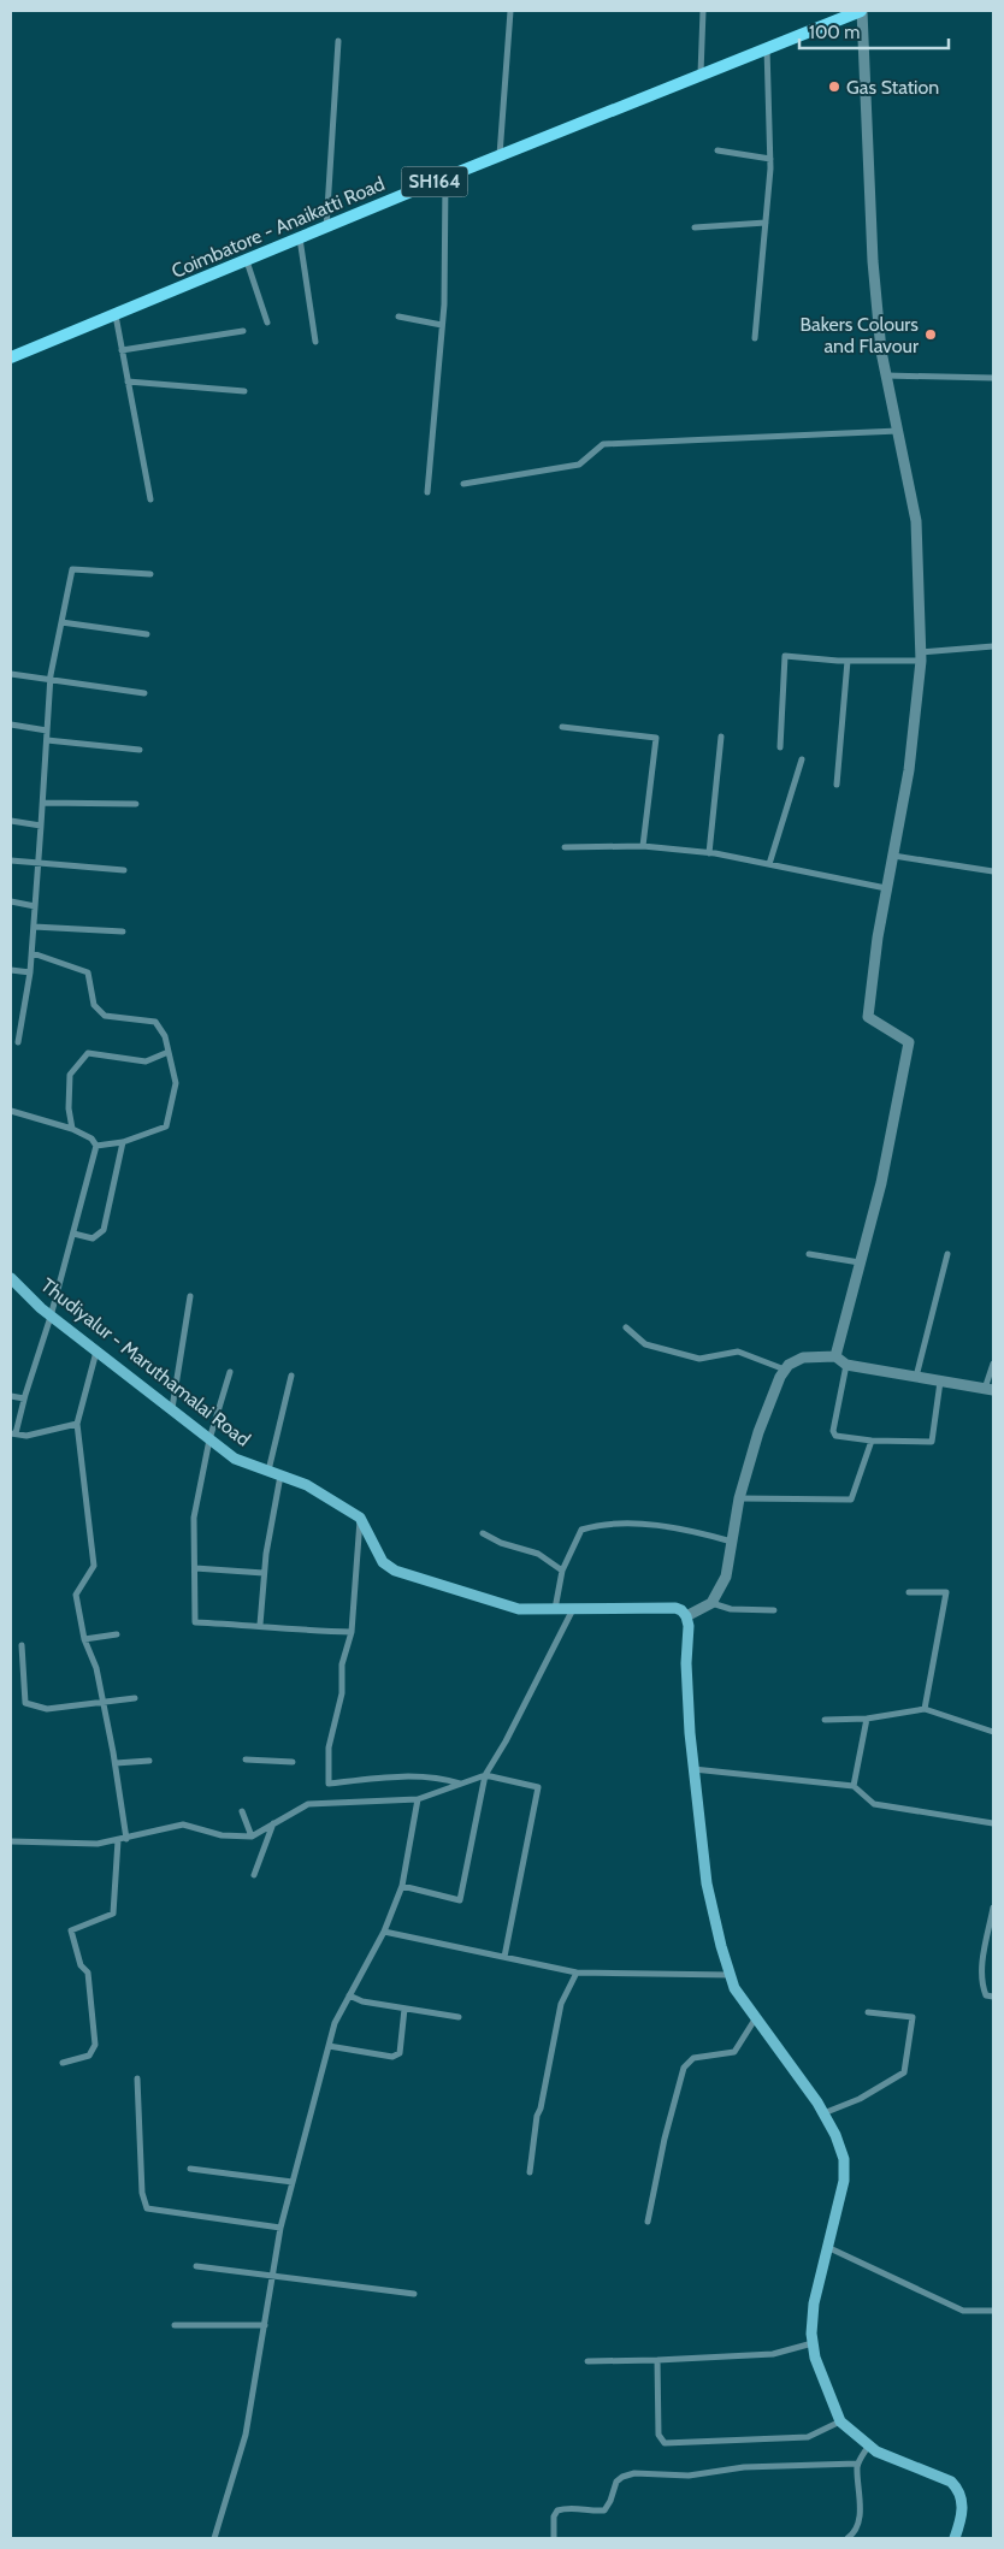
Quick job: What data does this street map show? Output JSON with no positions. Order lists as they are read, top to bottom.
{
  "streets": {
    "main road": ["SH164", "Coimbatore - Anaikatti Road", "Thudiyalur - Maruthamalai Road"]
  },
  "places": ["Gas Station", "Bakers Colours and Flavour"],
  "scale_bar": "100 m"
}
